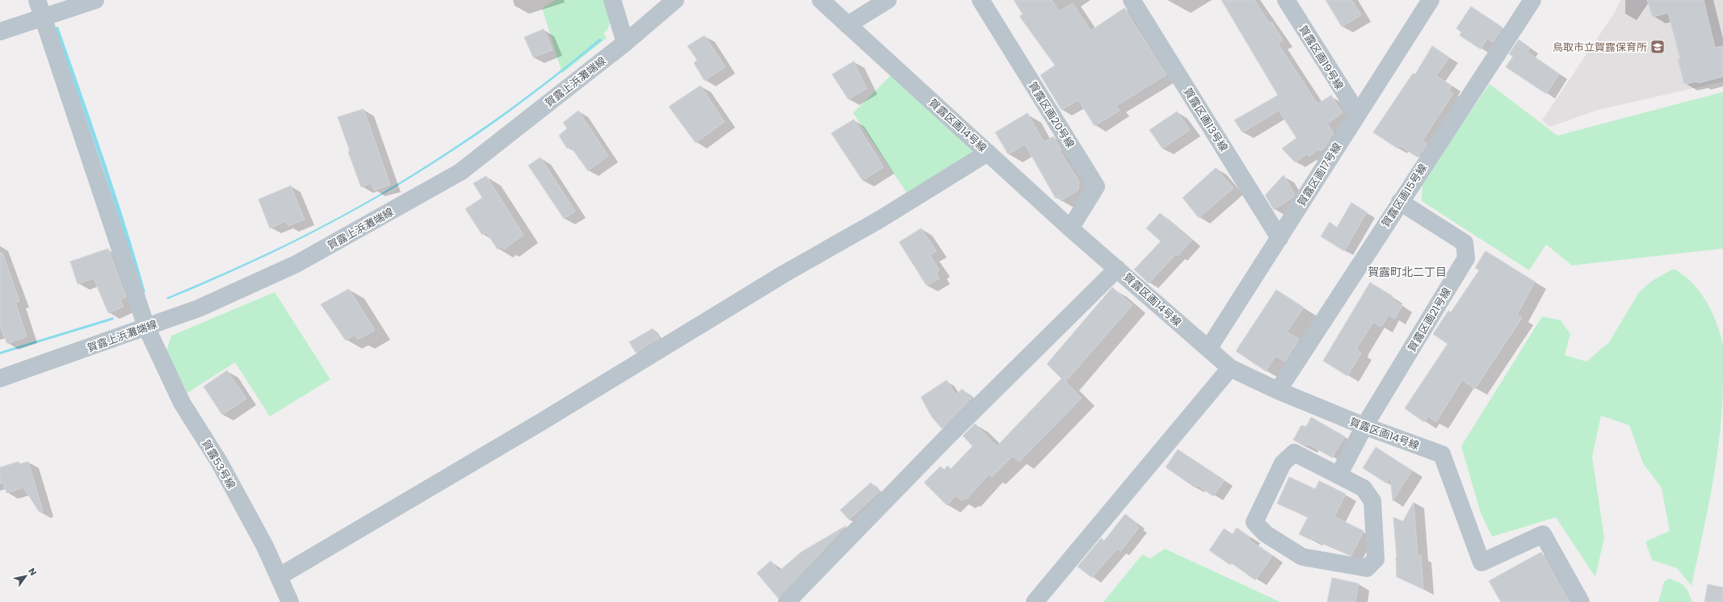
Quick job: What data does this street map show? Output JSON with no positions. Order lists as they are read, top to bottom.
{
  "streets": {
    "street": [
      "賀露区画19号線",
      "賀露上浜灘端線",
      "賀露区画20号線",
      "賀露区画13号線",
      "賀露区画14号線",
      "賀露区画17号線",
      "賀露区画15号線",
      "賀露区画21号線",
      "賀露53号線"
    ]
  },
  "crossings": [
    ["賀露区画19号線", "賀露区画17号線"],
    ["賀露上浜灘端線", "賀露53号線"],
    ["賀露区画20号線", "賀露区画14号線"],
    ["賀露区画13号線", "賀露区画17号線"],
    ["賀露区画14号線", "賀露区画17号線"],
    ["賀露区画14号線", "賀露区画15号線"],
    ["賀露区画14号線", "賀露区画21号線"],
    ["賀露区画15号線", "賀露区画21号線"]
  ],
  "districts": ["賀露町北二丁目"],
  "places": {
    "school or university": ["鳥取市立賀露保育所"]
  },
  "north": "top right"
}
